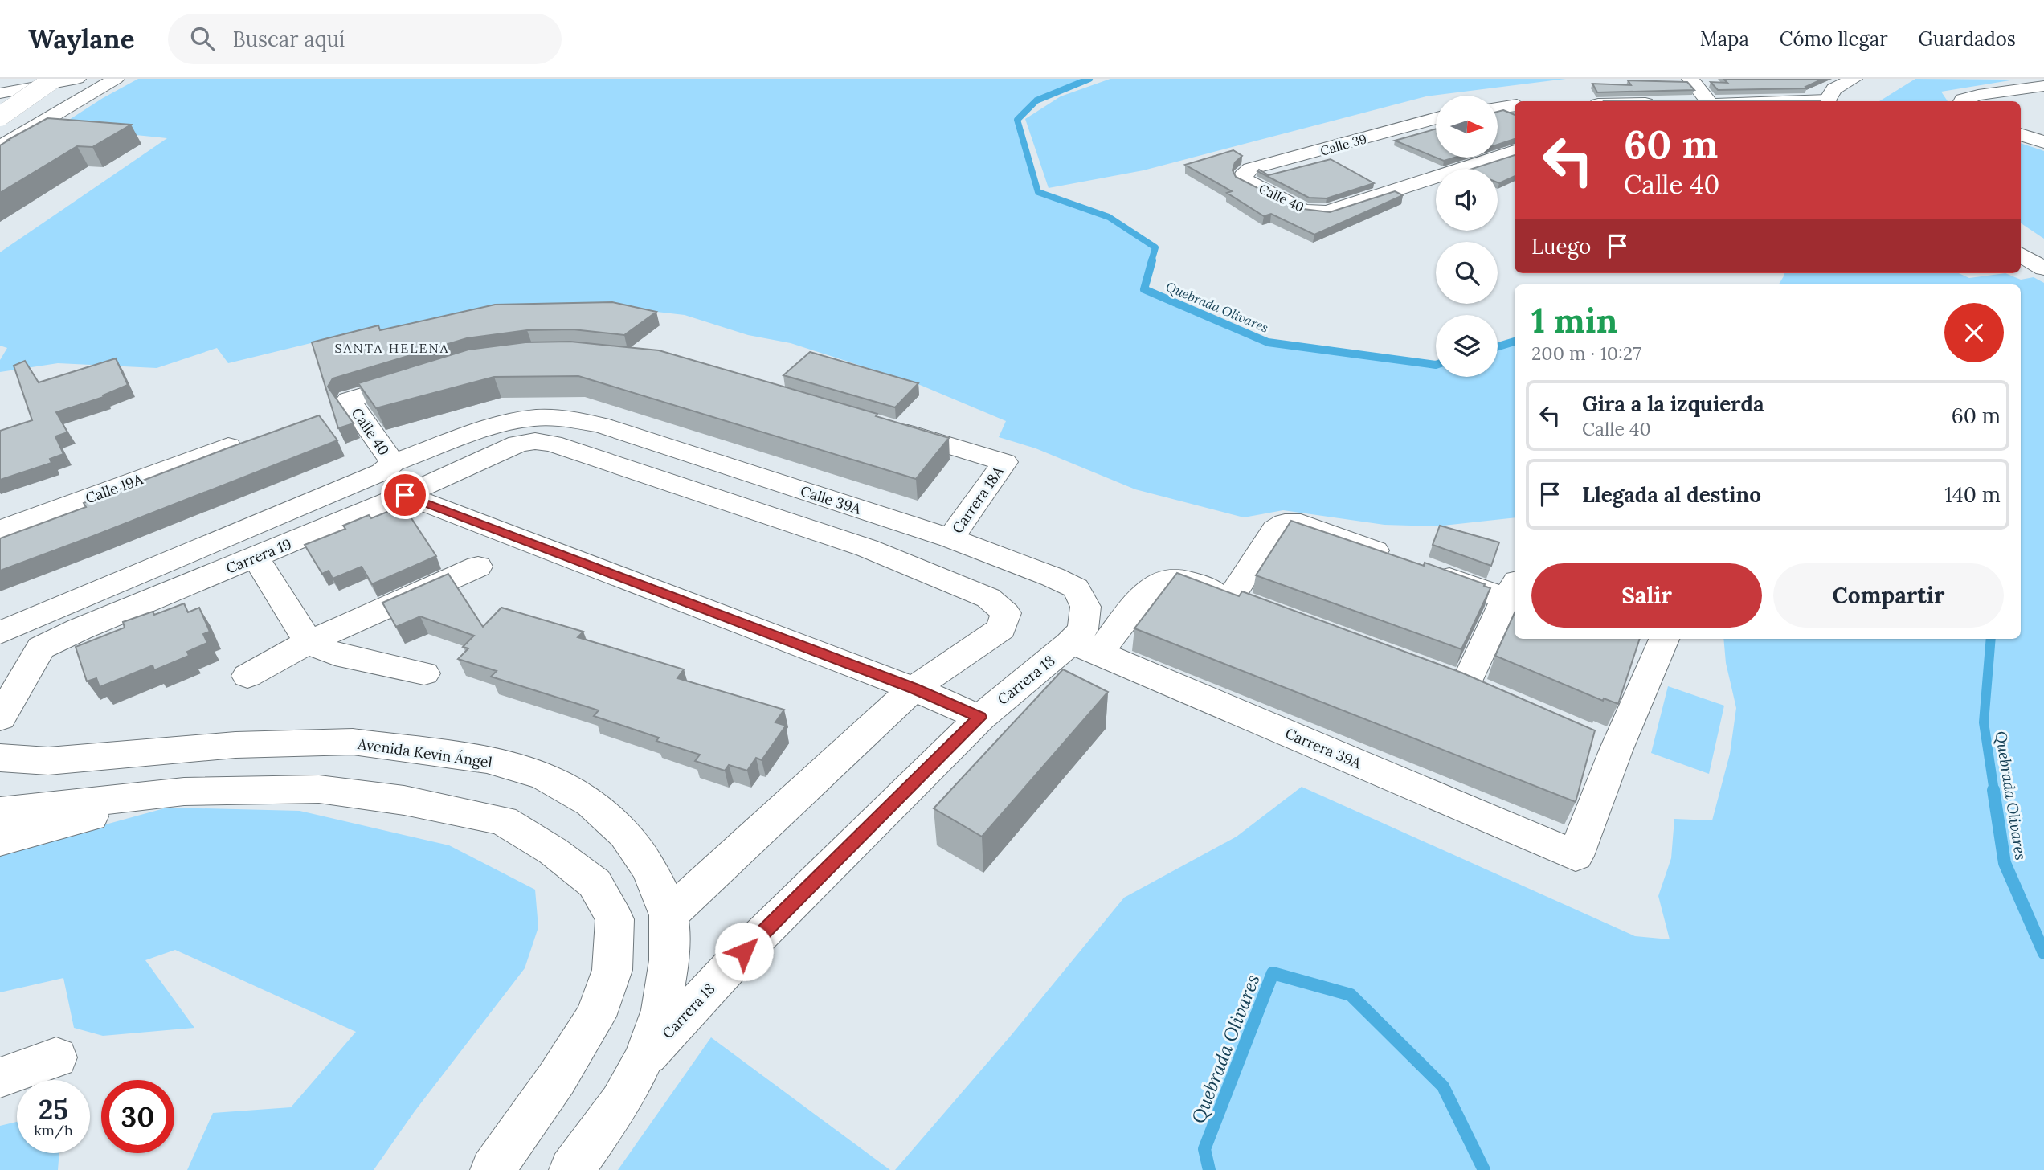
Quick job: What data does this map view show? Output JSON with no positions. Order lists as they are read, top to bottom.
{
  "streets": {
    "street": [
      "Calle 39",
      "Calle 40",
      "Calle 19A",
      "Calle 39A",
      "Carrera 18A",
      "Carrera 19",
      "Carrera 18",
      "Carrera 39A",
      "Avenida Kevin Ángel"
    ]
  },
  "crossings": [
    ["Calle 39", "Calle 40"],
    ["Calle 40", "Carrera 19"],
    ["Calle 40", "Carrera 18"],
    ["Calle 39A", "Carrera 18A"],
    ["Calle 39A", "Carrera 19"],
    ["Calle 39A", "Carrera 18"],
    ["Carrera 18", "Carrera 39A"],
    ["Carrera 18", "Avenida Kevin Ángel"]
  ],
  "districts": ["SANTA HELENA"],
  "water": ["Quebrada Olivares"],
  "north": "right",
  "page": {
    "header": "Waylane",
    "search": "Buscar aquí",
    "nav": ["Mapa", "Cómo llegar", "Guardados"],
    "turn": ["60 m", "Calle 40"],
    "then": "Luego",
    "heading": ["1 min", "200 m · 10:27"],
    "list": [
      {
        "name": "Gira a la izquierda",
        "note": "Calle 40",
        "value": "60 m"
      },
      {
        "name": "Llegada al destino",
        "value": "140 m"
      }
    ],
    "buttons": ["Salir", "Compartir"],
    "speed": "25 km/h",
    "limit": "30"
  }
}
